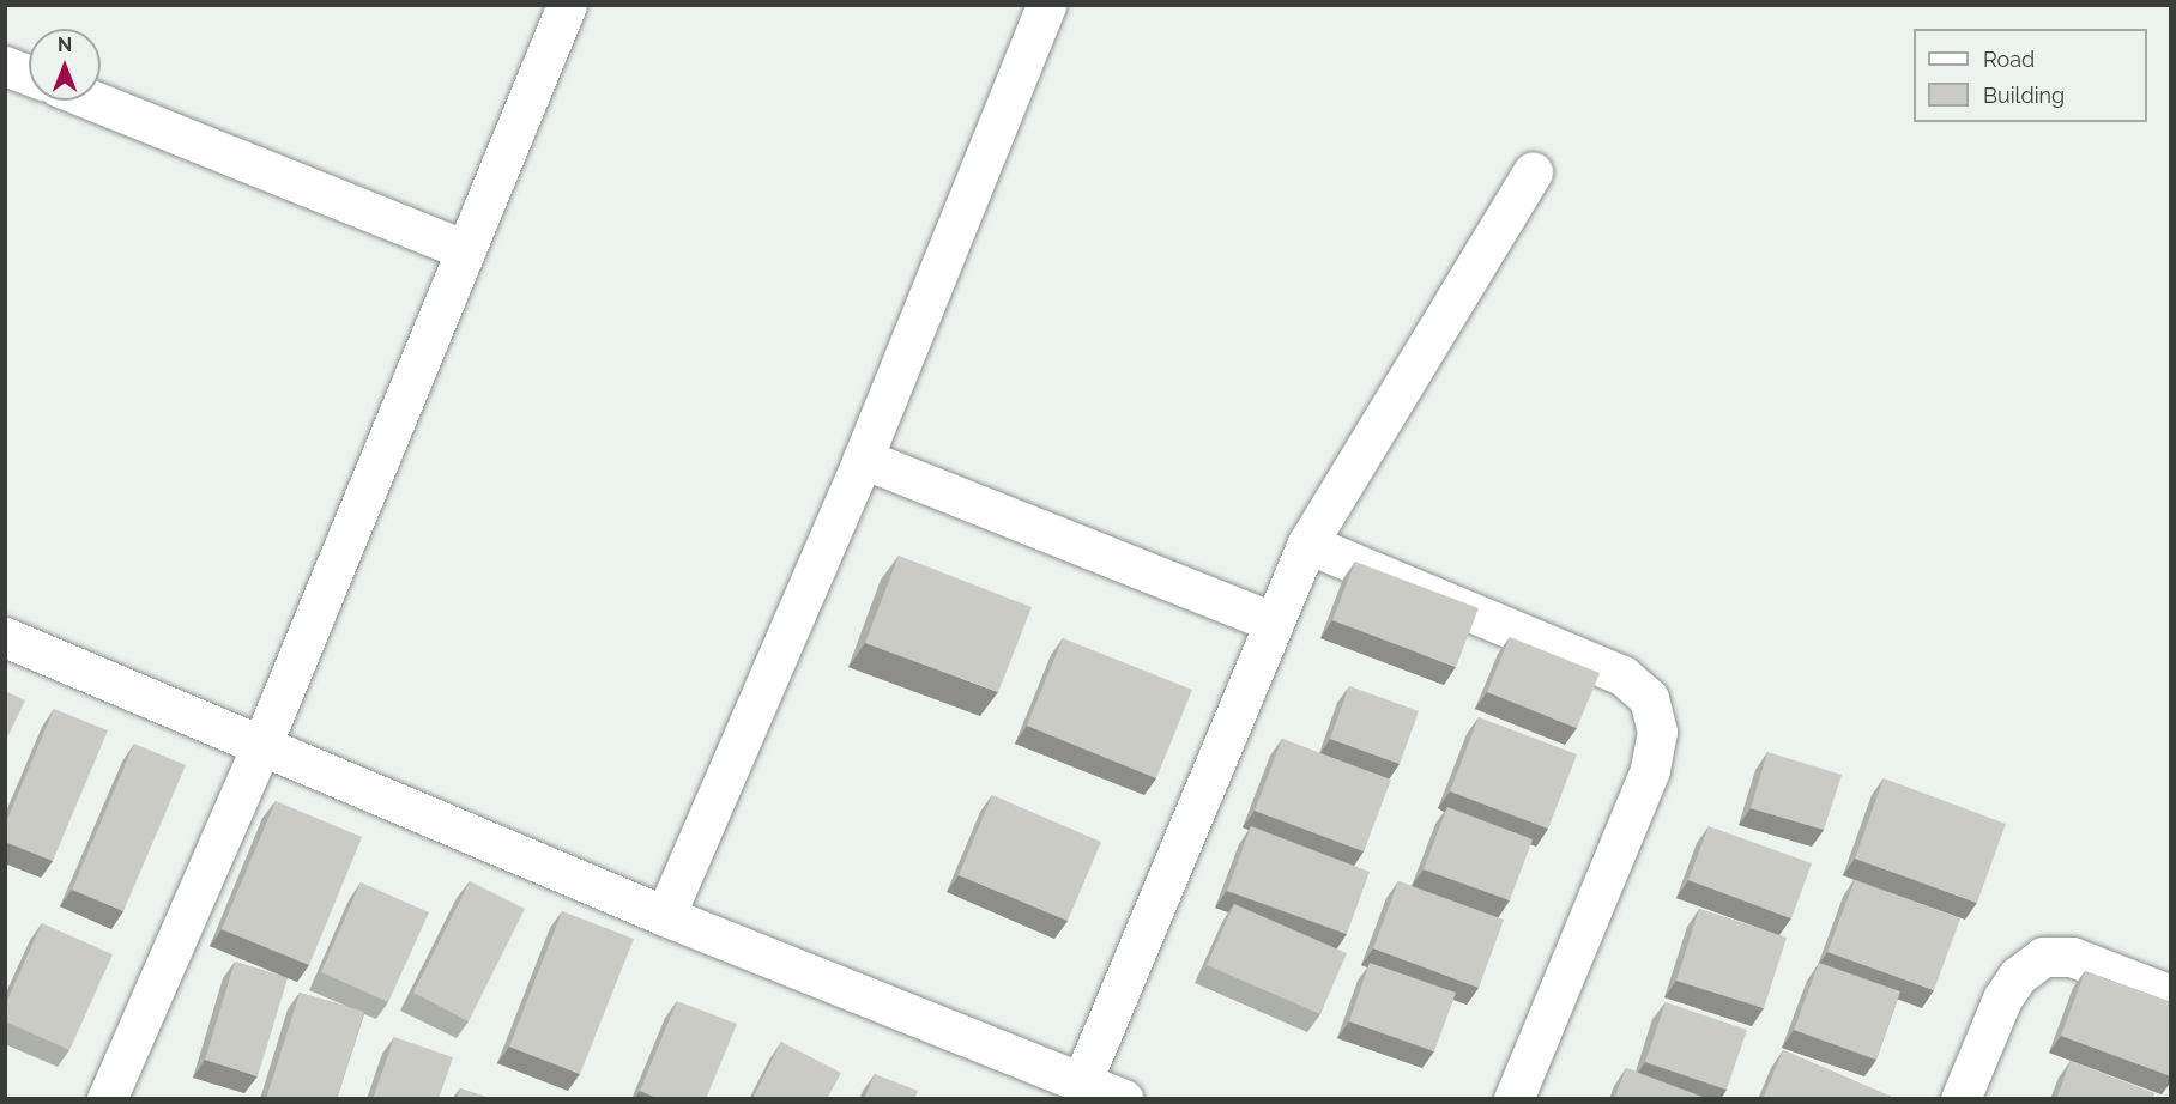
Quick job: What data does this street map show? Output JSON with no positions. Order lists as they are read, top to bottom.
{
  "legend": ["Road", "Building"],
  "north": "top"
}
